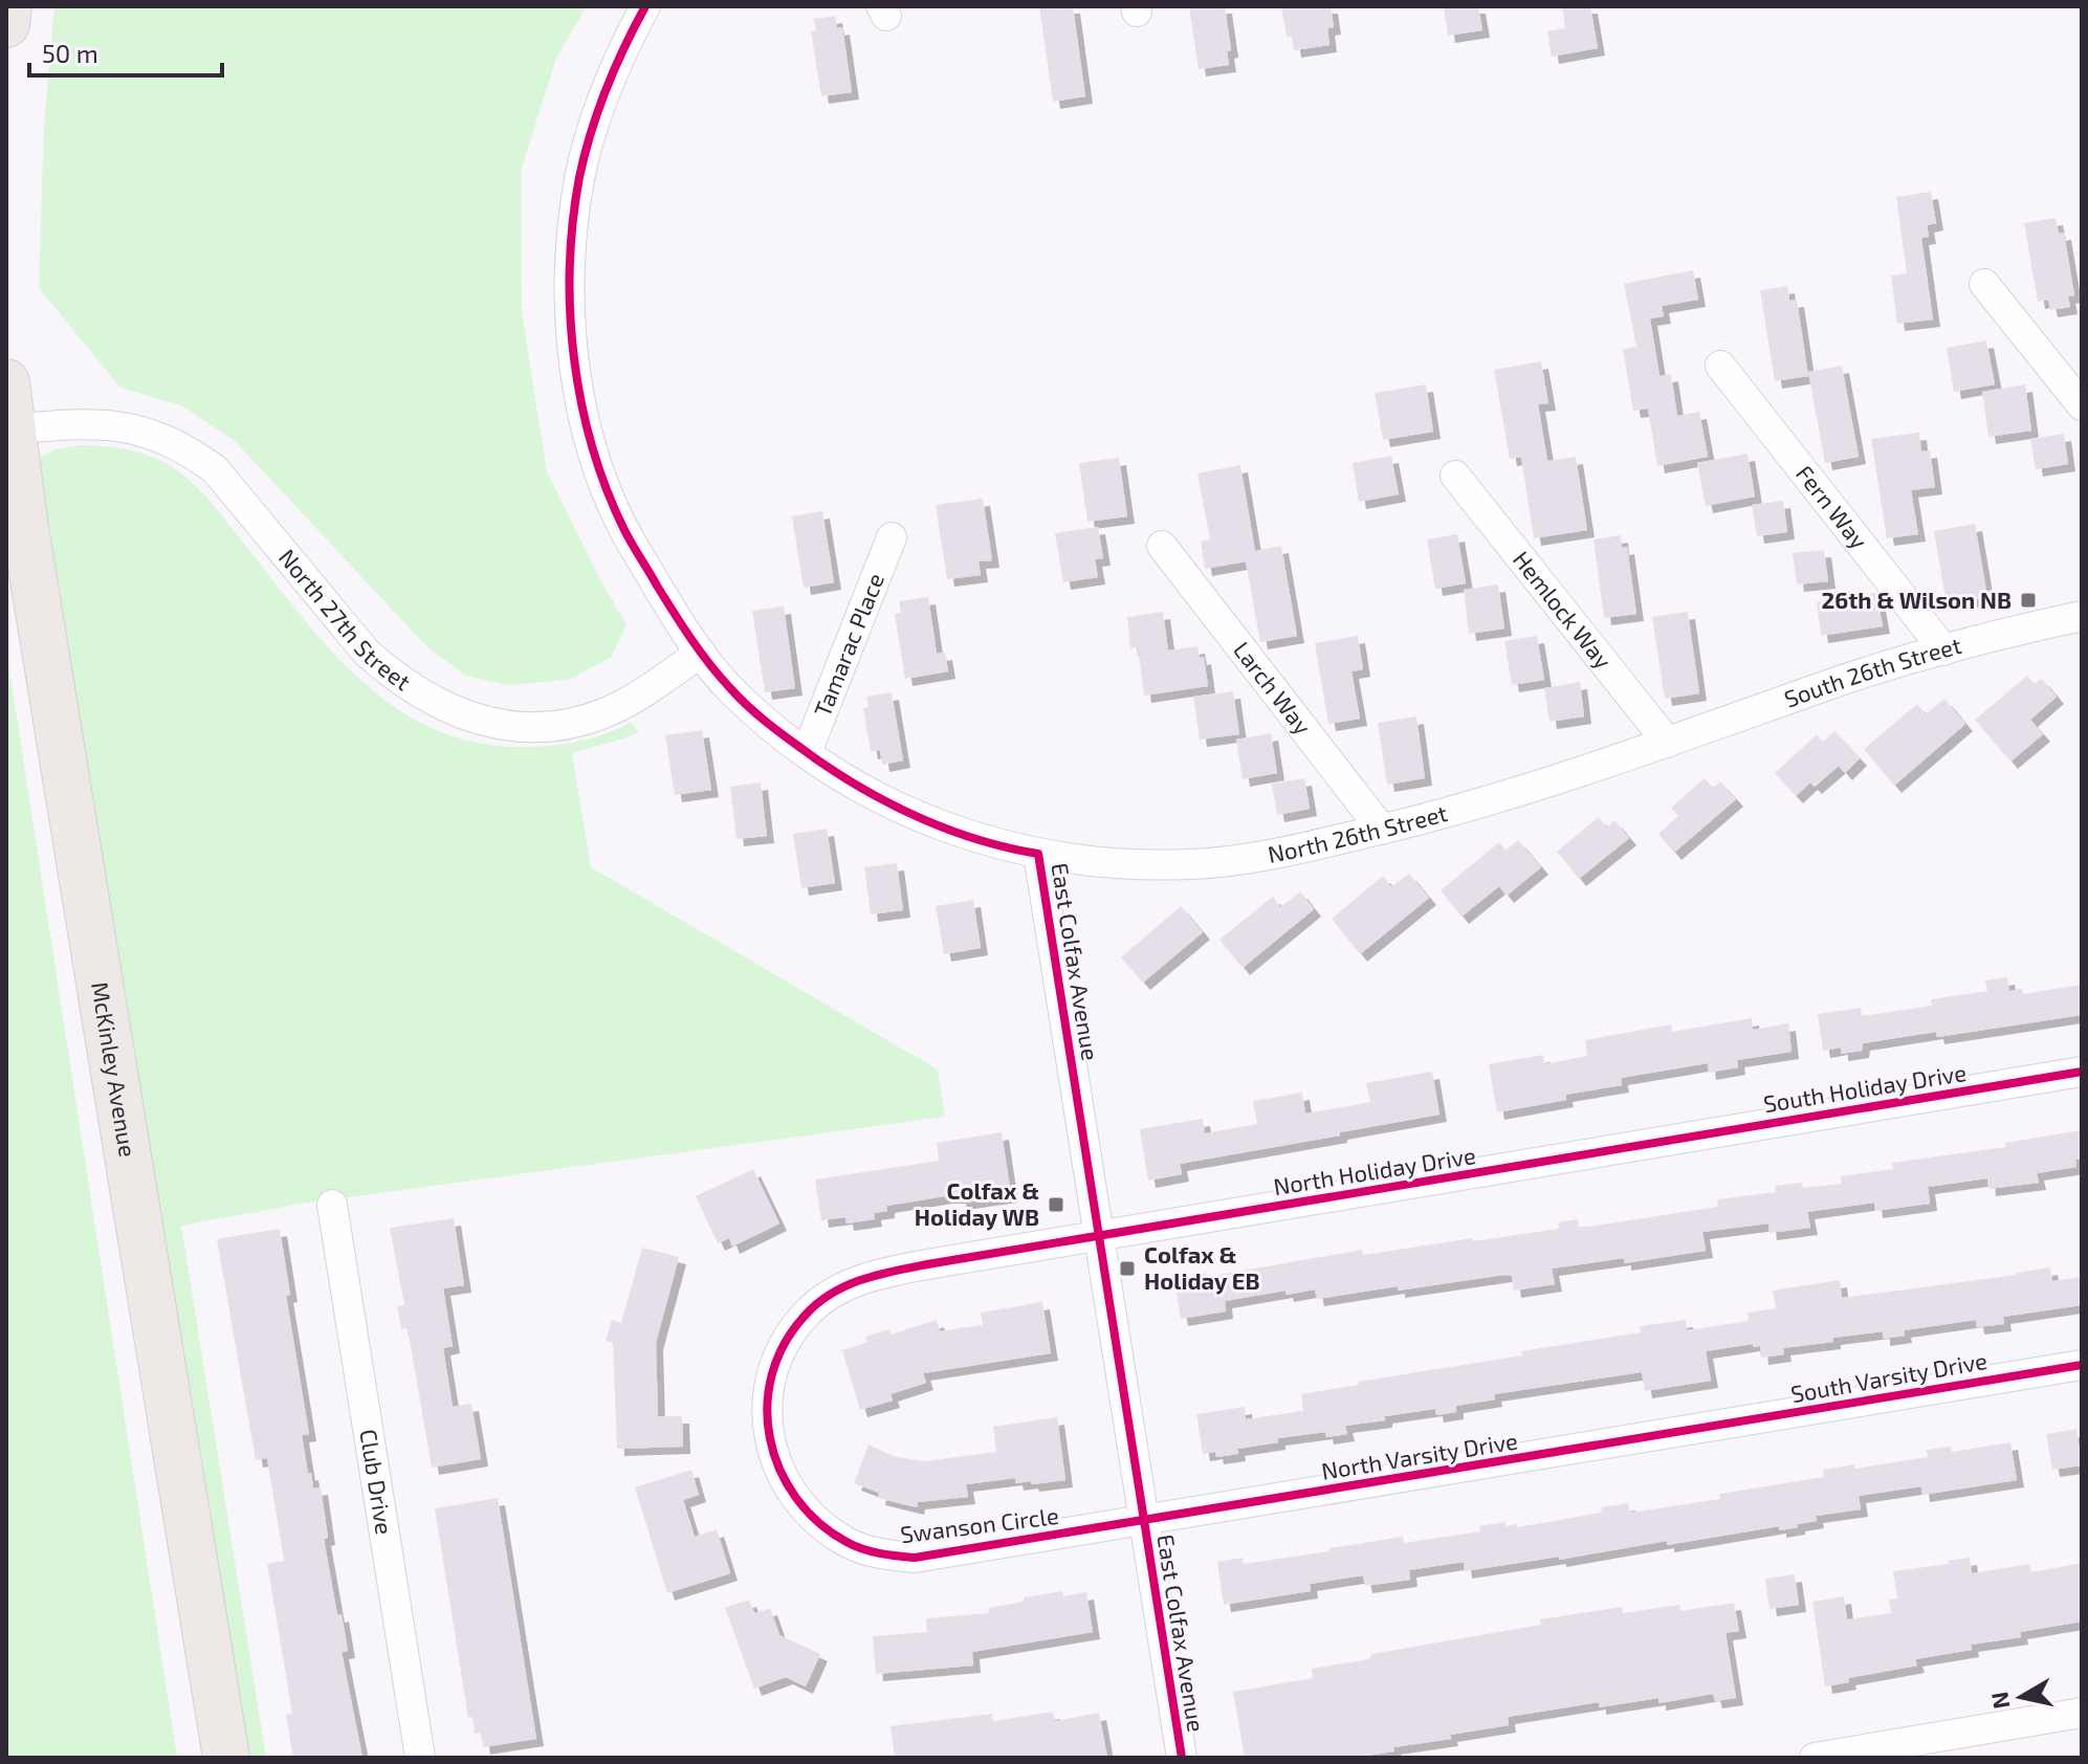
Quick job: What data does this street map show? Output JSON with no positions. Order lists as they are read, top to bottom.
{
  "streets": {
    "main road": ["McKinley Avenue"],
    "street": [
      "Fern Way",
      "Hemlock Way",
      "North 27th Street",
      "Tamarac Place",
      "South 26th Street",
      "Larch Way",
      "North 26th Street",
      "East Colfax Avenue",
      "South Holiday Drive",
      "North Holiday Drive",
      "South Varsity Drive",
      "North Varsity Drive",
      "Club Drive",
      "Swanson Circle"
    ]
  },
  "crossings": [
    ["Fern Way", "South 26th Street"],
    ["Hemlock Way", "South 26th Street"],
    ["Hemlock Way", "North 26th Street"],
    ["North 27th Street", "East Colfax Avenue"],
    ["North 27th Street", "McKinley Avenue"],
    ["Tamarac Place", "East Colfax Avenue"],
    ["South 26th Street", "North 26th Street"],
    ["Larch Way", "North 26th Street"],
    ["North 26th Street", "East Colfax Avenue"],
    ["East Colfax Avenue", "North Holiday Drive"],
    ["East Colfax Avenue", "North Varsity Drive"],
    ["East Colfax Avenue", "Swanson Circle"],
    ["South Holiday Drive", "North Holiday Drive"],
    ["North Holiday Drive", "Swanson Circle"],
    ["South Varsity Drive", "North Varsity Drive"],
    ["North Varsity Drive", "Swanson Circle"]
  ],
  "places": {
    "transit": ["26th & Wilson NB", "Colfax & Holiday WB", "Colfax & Holiday EB"]
  },
  "scale_bar": "50 m",
  "north": "left"
}
